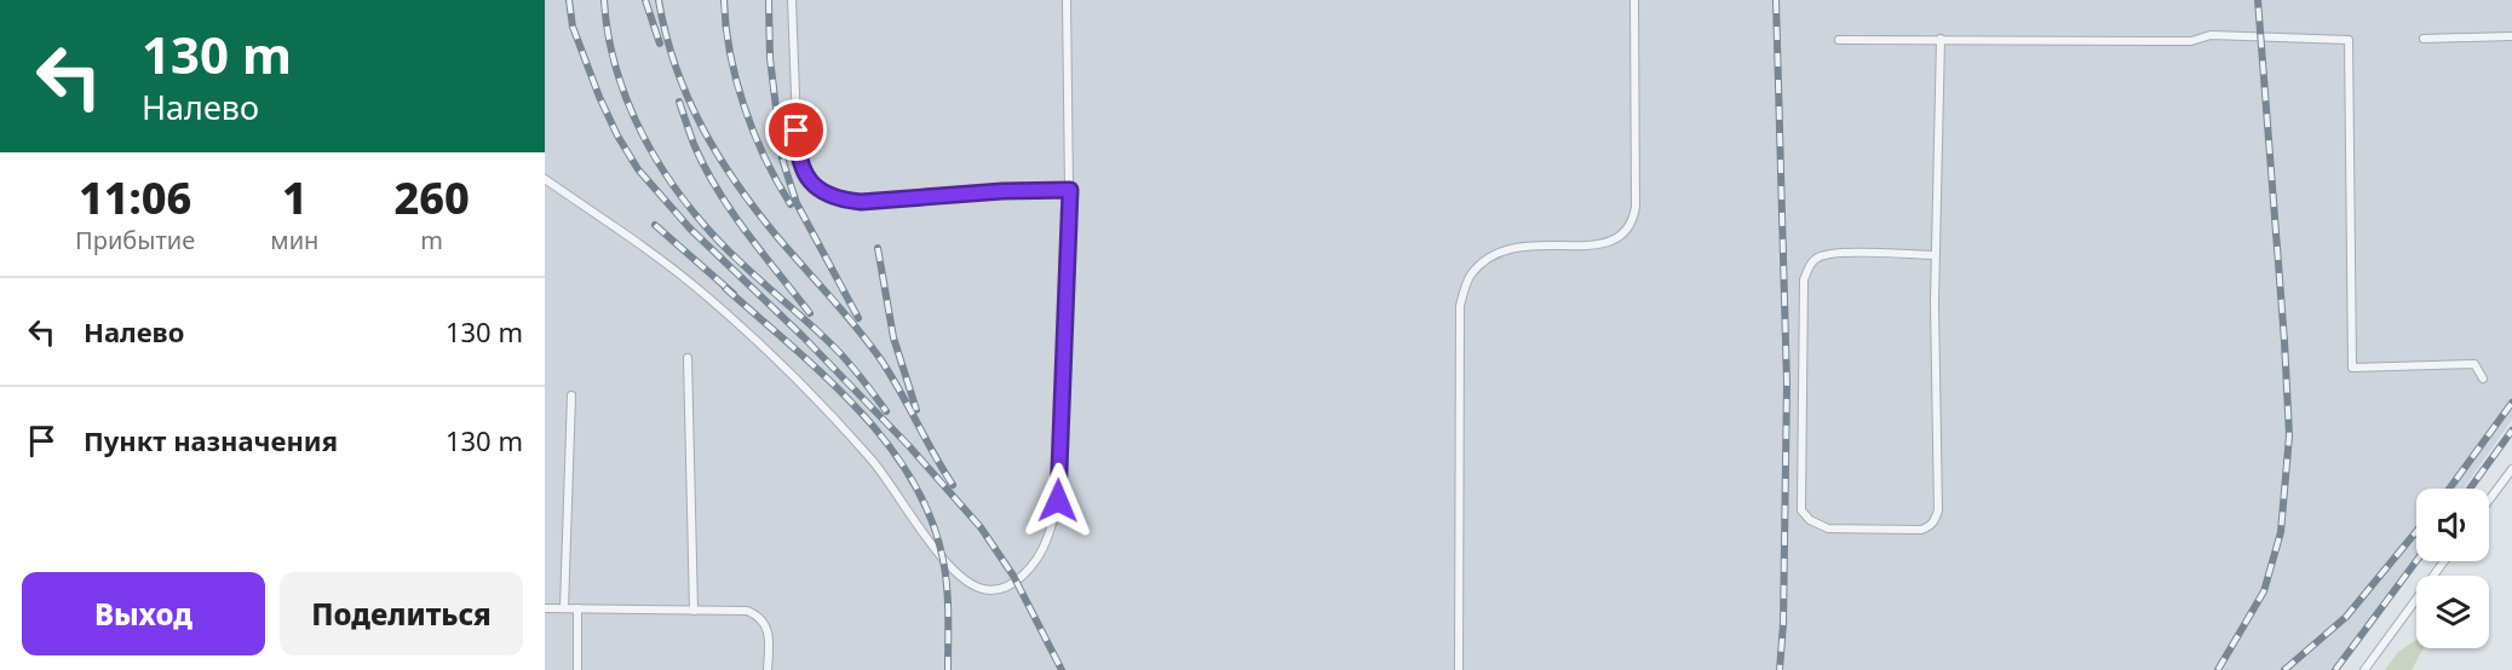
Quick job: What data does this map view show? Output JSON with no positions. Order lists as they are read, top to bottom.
{
  "page": {
    "turn": ["130 m", "Налево"],
    "eta": [
      "11:06",
      "Прибытие",
      "1",
      "мин",
      "260",
      "m"
    ],
    "list": [
      {
        "name": "Налево",
        "value": "130 m"
      },
      {
        "name": "Пункт назначения",
        "value": "130 m"
      }
    ],
    "buttons": ["Выход", "Поделиться"]
  }
}
